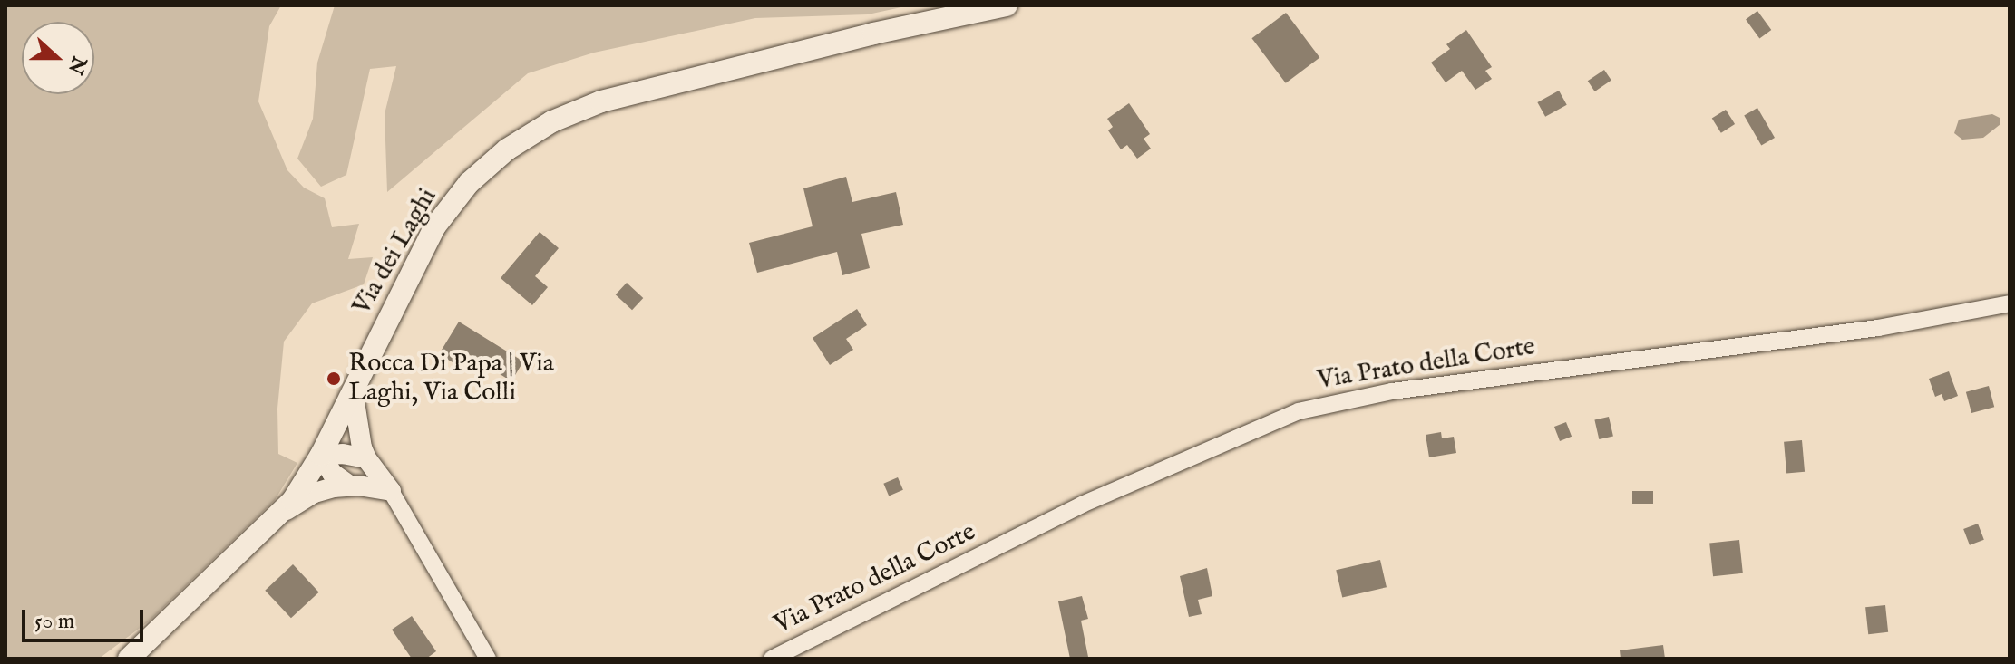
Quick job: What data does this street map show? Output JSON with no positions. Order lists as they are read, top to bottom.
{
  "streets": {
    "main road": ["Via dei Laghi"],
    "street": ["Via Prato della Corte"]
  },
  "places": ["Rocca Di Papa | Via Laghi, Via Colli"],
  "scale_bar": "50 m",
  "north": "right"
}
